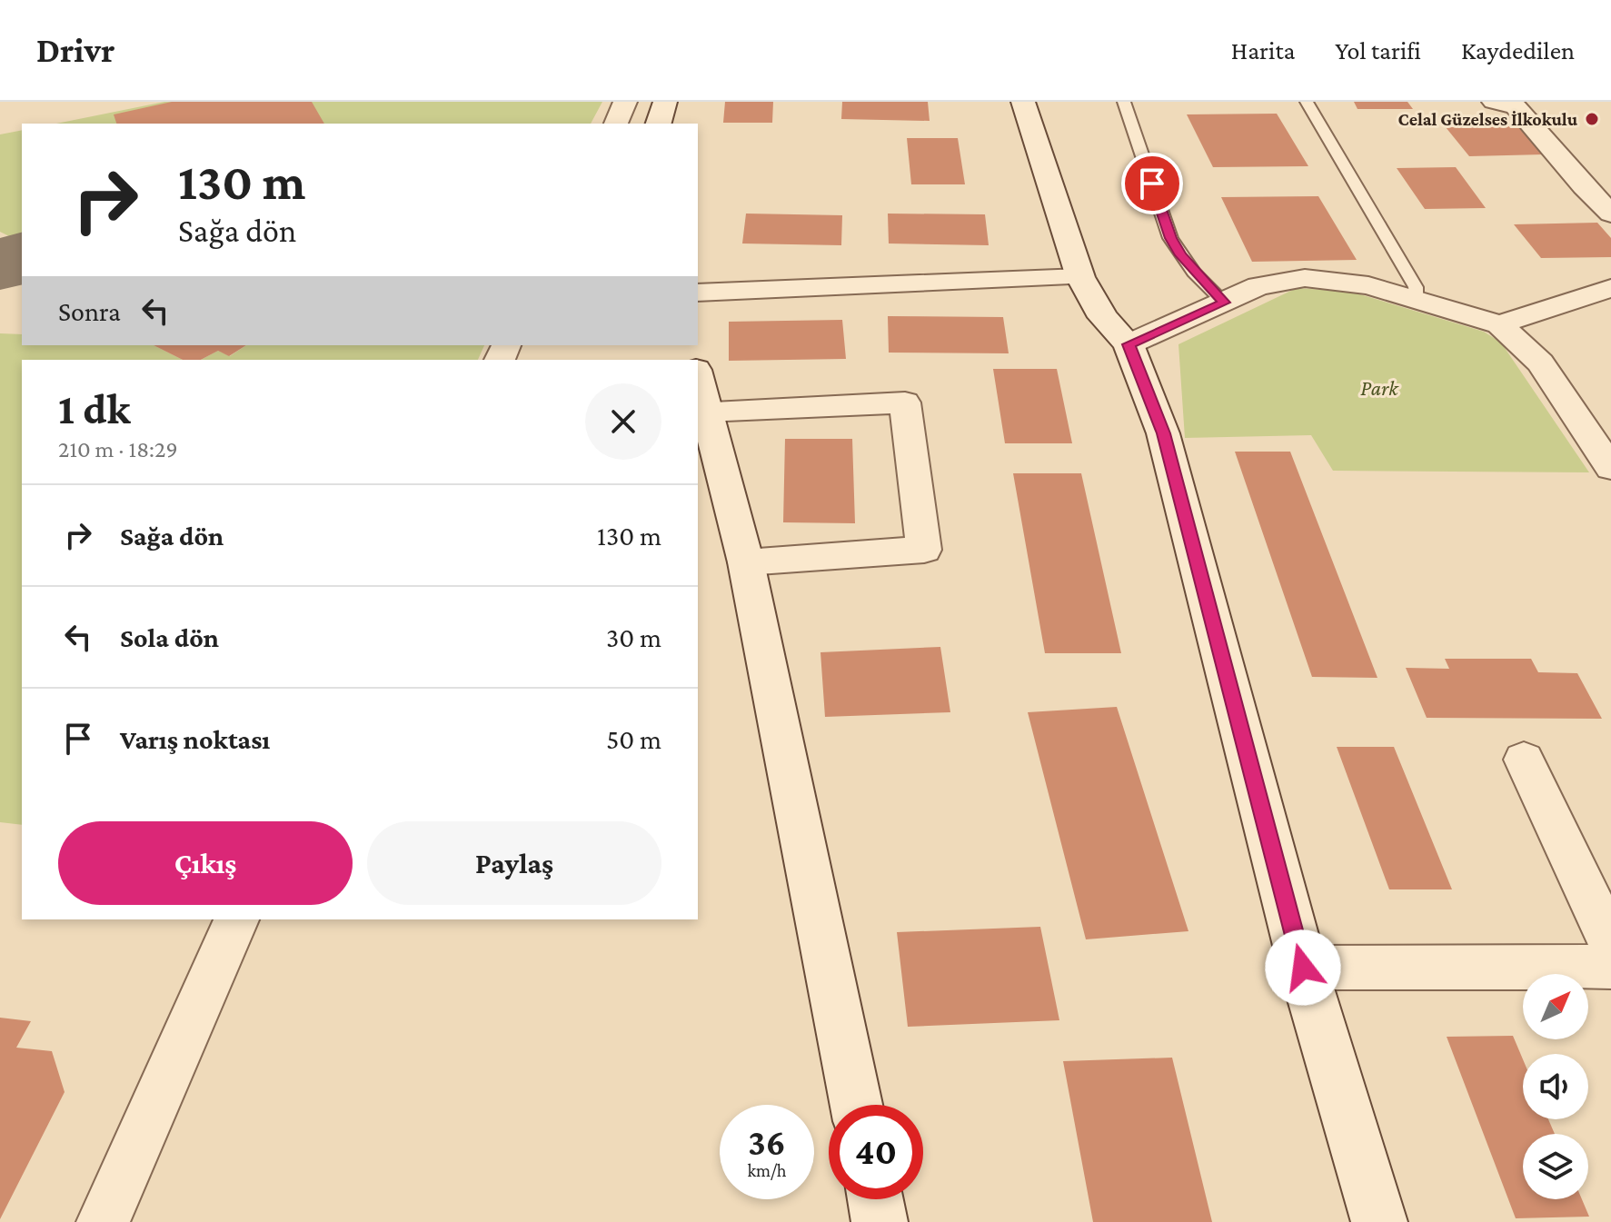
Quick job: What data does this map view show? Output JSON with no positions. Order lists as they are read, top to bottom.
{
  "parks": ["Park"],
  "places": ["Celal Güzelses İlkokulu"],
  "north": "top right",
  "page": {
    "header": "Drivr",
    "nav": ["Harita", "Yol tarifi", "Kaydedilen"],
    "turn": ["130 m", "Sağa dön"],
    "then": "Sonra",
    "heading": ["1 dk", "210 m · 18:29"],
    "list": [
      {
        "name": "Sağa dön",
        "value": "130 m"
      },
      {
        "name": "Sola dön",
        "value": "30 m"
      },
      {
        "name": "Varış noktası",
        "value": "50 m"
      }
    ],
    "buttons": ["Çıkış", "Paylaş"],
    "speed": "36 km/h",
    "limit": "40"
  }
}
